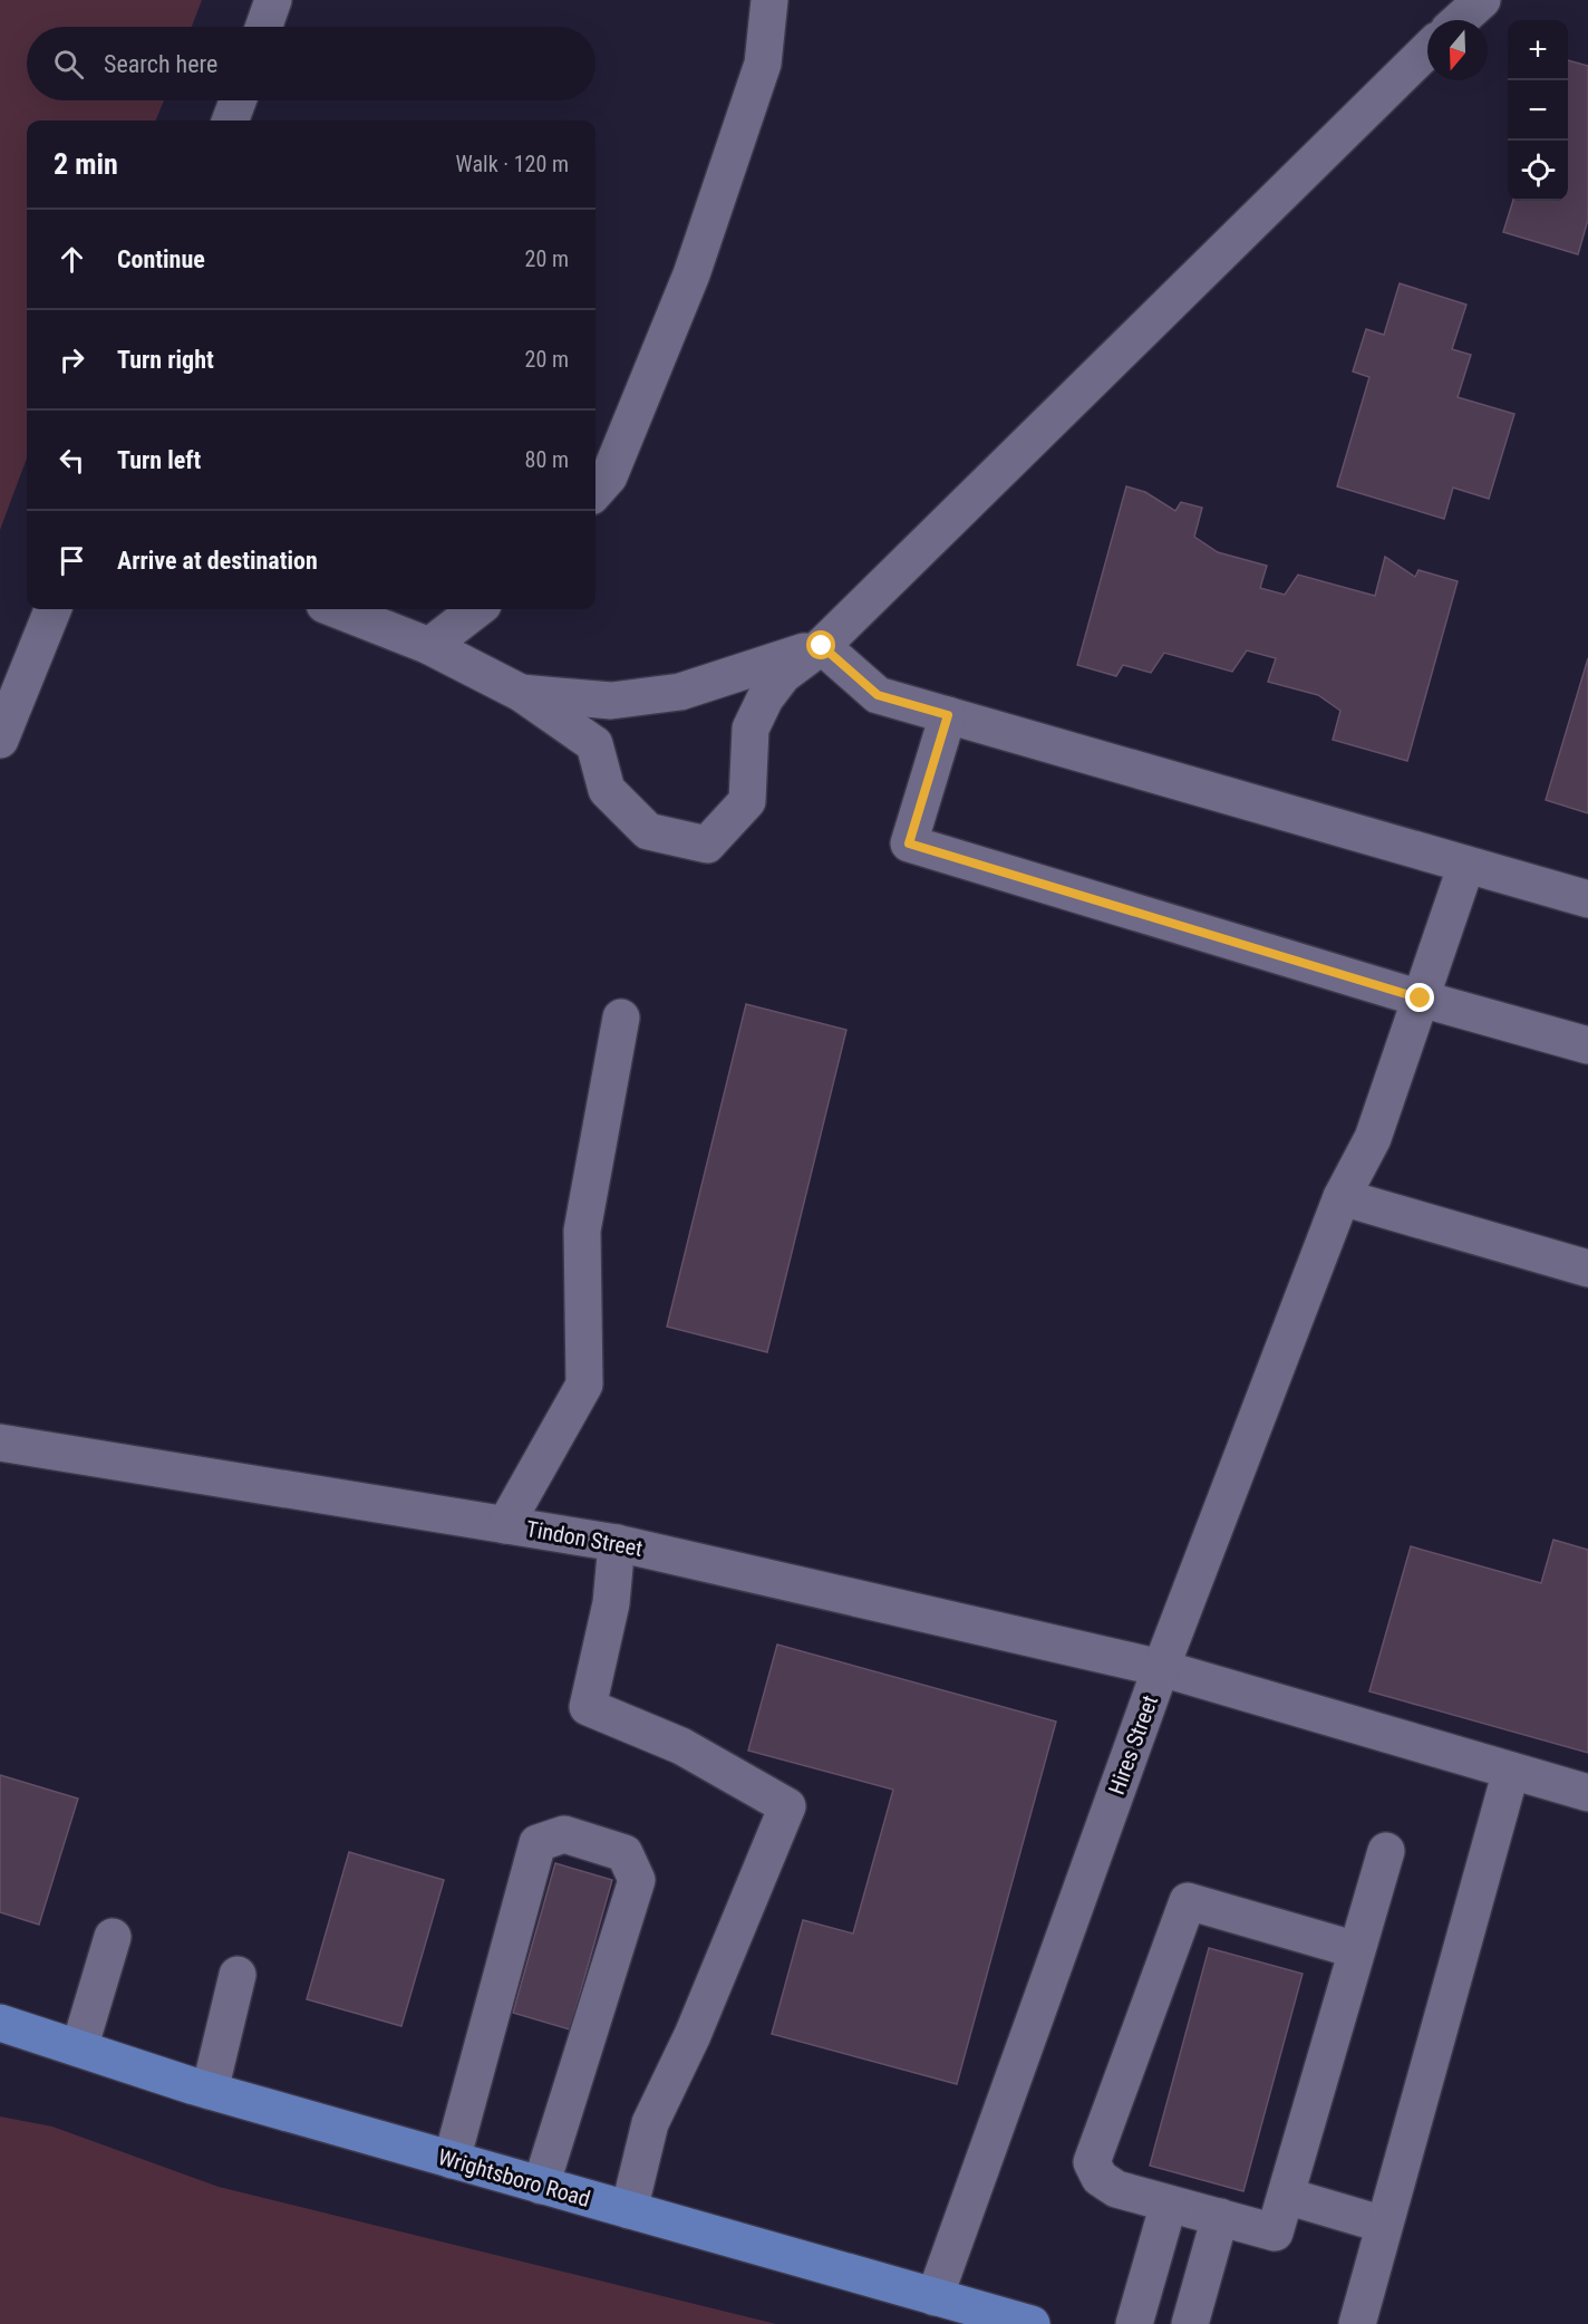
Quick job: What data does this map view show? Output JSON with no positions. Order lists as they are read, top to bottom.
{
  "streets": {
    "main road": ["Wrightsboro Road"],
    "street": ["Tindon Street", "Hires Street"]
  },
  "crossings": [
    ["Tindon Street", "Hires Street"],
    ["Hires Street", "Wrightsboro Road"]
  ],
  "north": "bottom",
  "page": {
    "map_buttons": ["+", "−"],
    "search": "Search here",
    "heading": ["2 min", "Walk · 120 m"],
    "list": [
      ["Continue", "20 m"],
      ["Turn right", "20 m"],
      ["Turn left", "80 m"],
      "Arrive at destination"
    ]
  }
}
